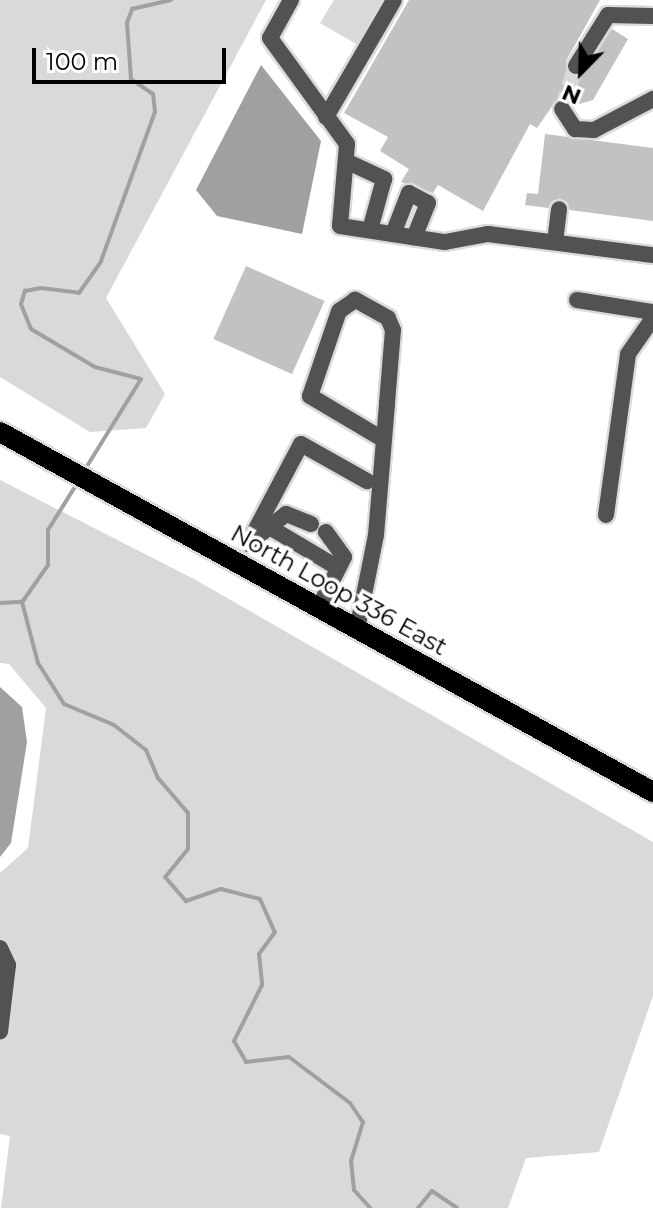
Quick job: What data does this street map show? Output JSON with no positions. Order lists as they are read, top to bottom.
{
  "streets": {
    "main road": ["North Loop 336 East"]
  },
  "scale_bar": "100 m",
  "north": "bottom left"
}
